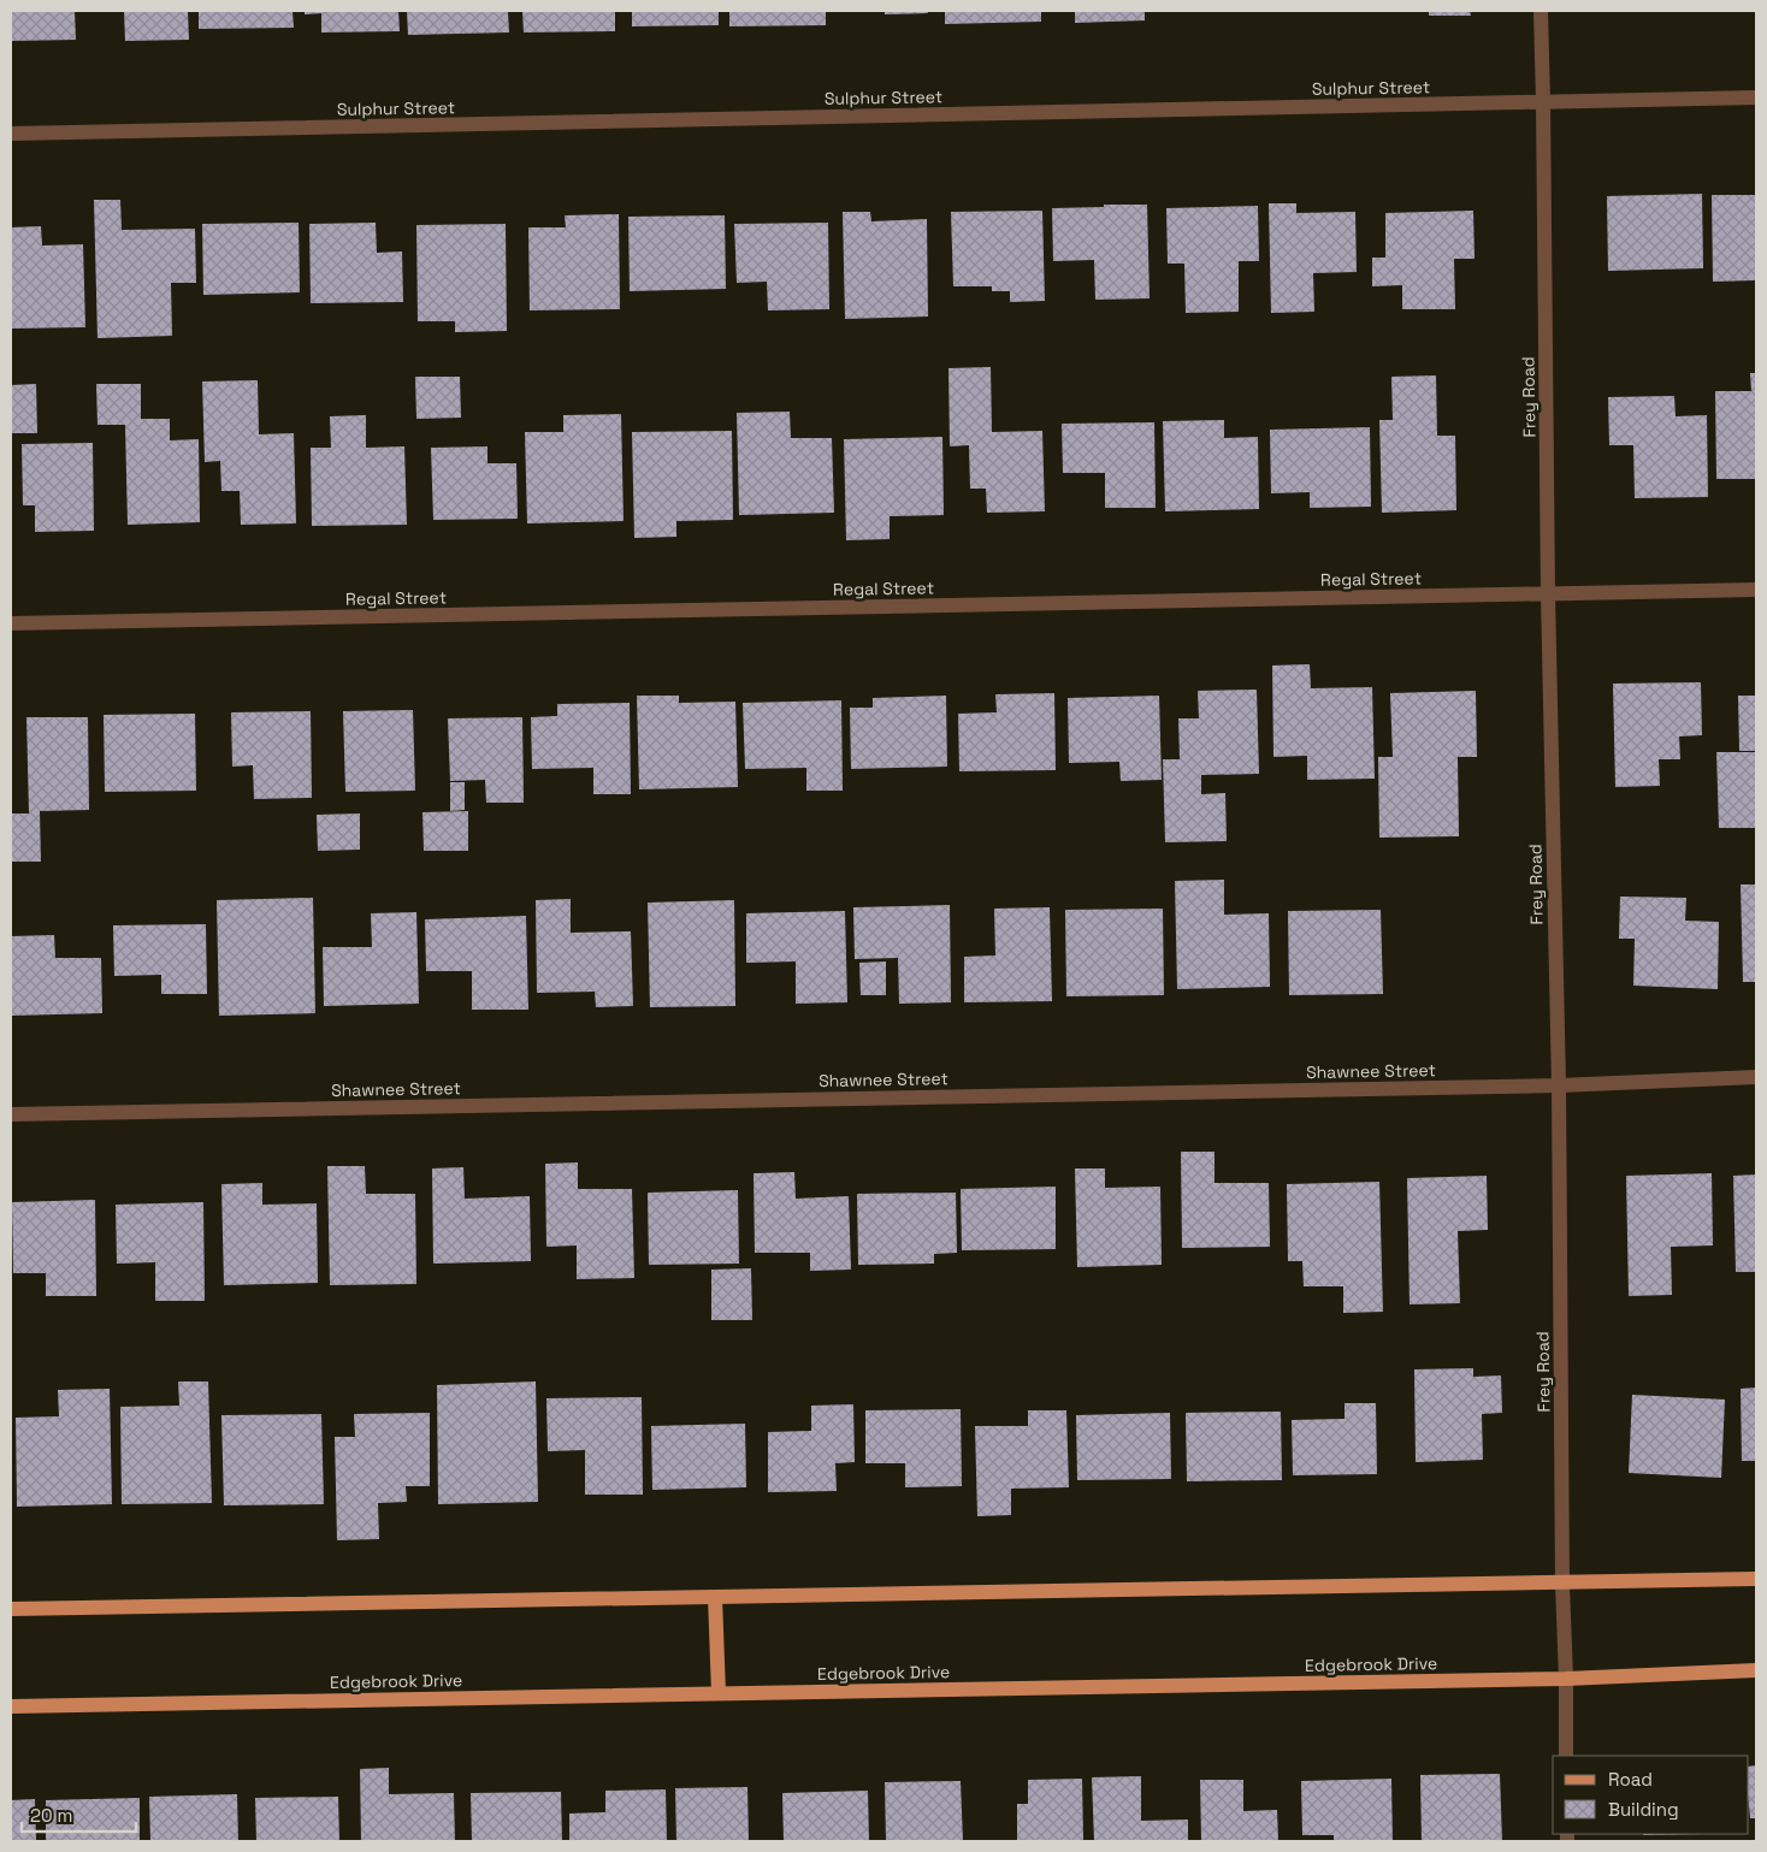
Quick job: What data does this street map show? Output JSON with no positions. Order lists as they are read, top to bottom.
{
  "streets": {
    "main road": ["Edgebrook Drive"],
    "street": [
      "Sulphur Street",
      "Frey Road",
      "Regal Street",
      "Shawnee Street"
    ]
  },
  "crossings": [
    ["Sulphur Street", "Frey Road"],
    ["Frey Road", "Regal Street"],
    ["Frey Road", "Shawnee Street"],
    ["Frey Road", "Edgebrook Drive"]
  ],
  "legend": ["Road", "Building"],
  "scale_bar": "20 m"
}
